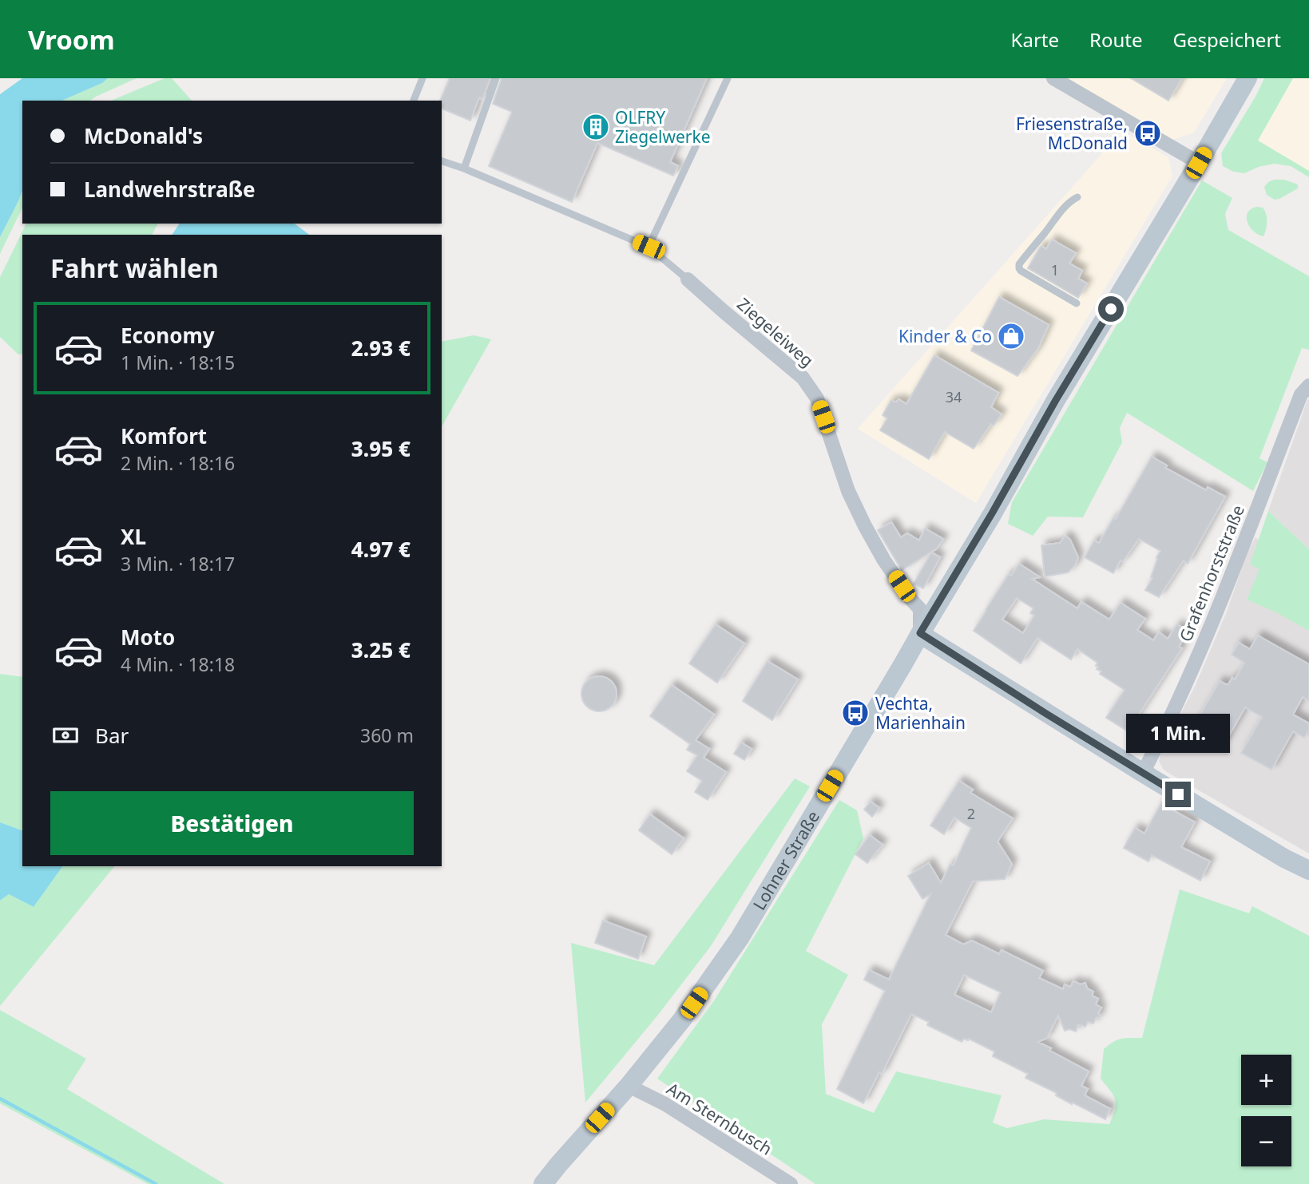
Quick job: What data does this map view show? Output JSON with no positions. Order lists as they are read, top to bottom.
{
  "streets": {
    "main road": ["Lohner Straße"],
    "street": ["Ziegeleiweg", "Grafenhorststraße", "Am Sternbusch"]
  },
  "crossings": [
    ["Ziegeleiweg", "Lohner Straße"],
    ["Lohner Straße", "Am Sternbusch"]
  ],
  "places": {
    "building": ["OLFRY Ziegelwerke"],
    "bus stop": ["Friesenstraße, McDonald", "Vechta, Marienhain"],
    "shop": ["Kinder & Co"]
  },
  "house_numbers": ["1", "34", "2"],
  "page": {
    "header": "Vroom",
    "nav": ["Karte", "Route", "Gespeichert"],
    "banner": ["McDonald's", "Landwehrstraße"],
    "heading": "Fahrt wählen",
    "list": [
      {
        "name": "Economy",
        "note": "1 Min. · 18:15",
        "value": "2.93 €"
      },
      {
        "name": "Komfort",
        "note": "2 Min. · 18:16",
        "value": "3.95 €"
      },
      {
        "name": "XL",
        "note": "3 Min. · 18:17",
        "value": "4.97 €"
      },
      {
        "name": "Moto",
        "note": "4 Min. · 18:18",
        "value": "3.25 €"
      }
    ],
    "pay": ["Bar", "360 m"],
    "bubble": "1 Min.",
    "buttons": "Bestätigen",
    "map_buttons": ["+", "−"]
  }
}
